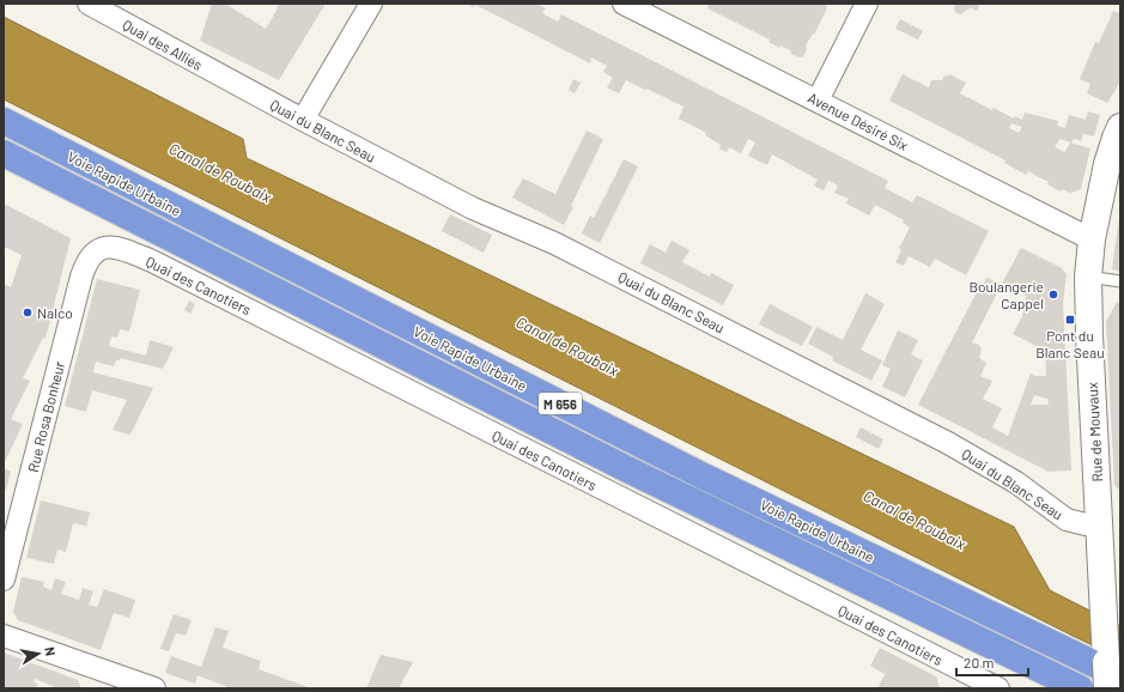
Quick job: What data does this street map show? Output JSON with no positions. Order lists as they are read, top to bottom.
{
  "streets": {
    "highway": ["Voie Rapide Urbaine", "M 656"],
    "main road": ["Rue de Mouvaux"],
    "street": [
      "Quai des Alliés",
      "Avenue Désiré Six",
      "Quai du Blanc Seau",
      "Quai des Canotiers",
      "Rue Rosa Bonheur"
    ]
  },
  "crossings": [
    ["Quai des Alliés", "Quai du Blanc Seau"],
    ["Avenue Désiré Six", "Rue de Mouvaux"],
    ["Quai du Blanc Seau", "Rue de Mouvaux"],
    ["Voie Rapide Urbaine", "Rue de Mouvaux"],
    ["Quai des Canotiers", "Rue Rosa Bonheur"]
  ],
  "water": ["Canal de Roubaix"],
  "places": {
    "other": ["Boulangerie Cappel", "Nalco"],
    "transit": ["Pont du Blanc Seau"]
  },
  "scale_bar": "20 m",
  "north": "right"
}
